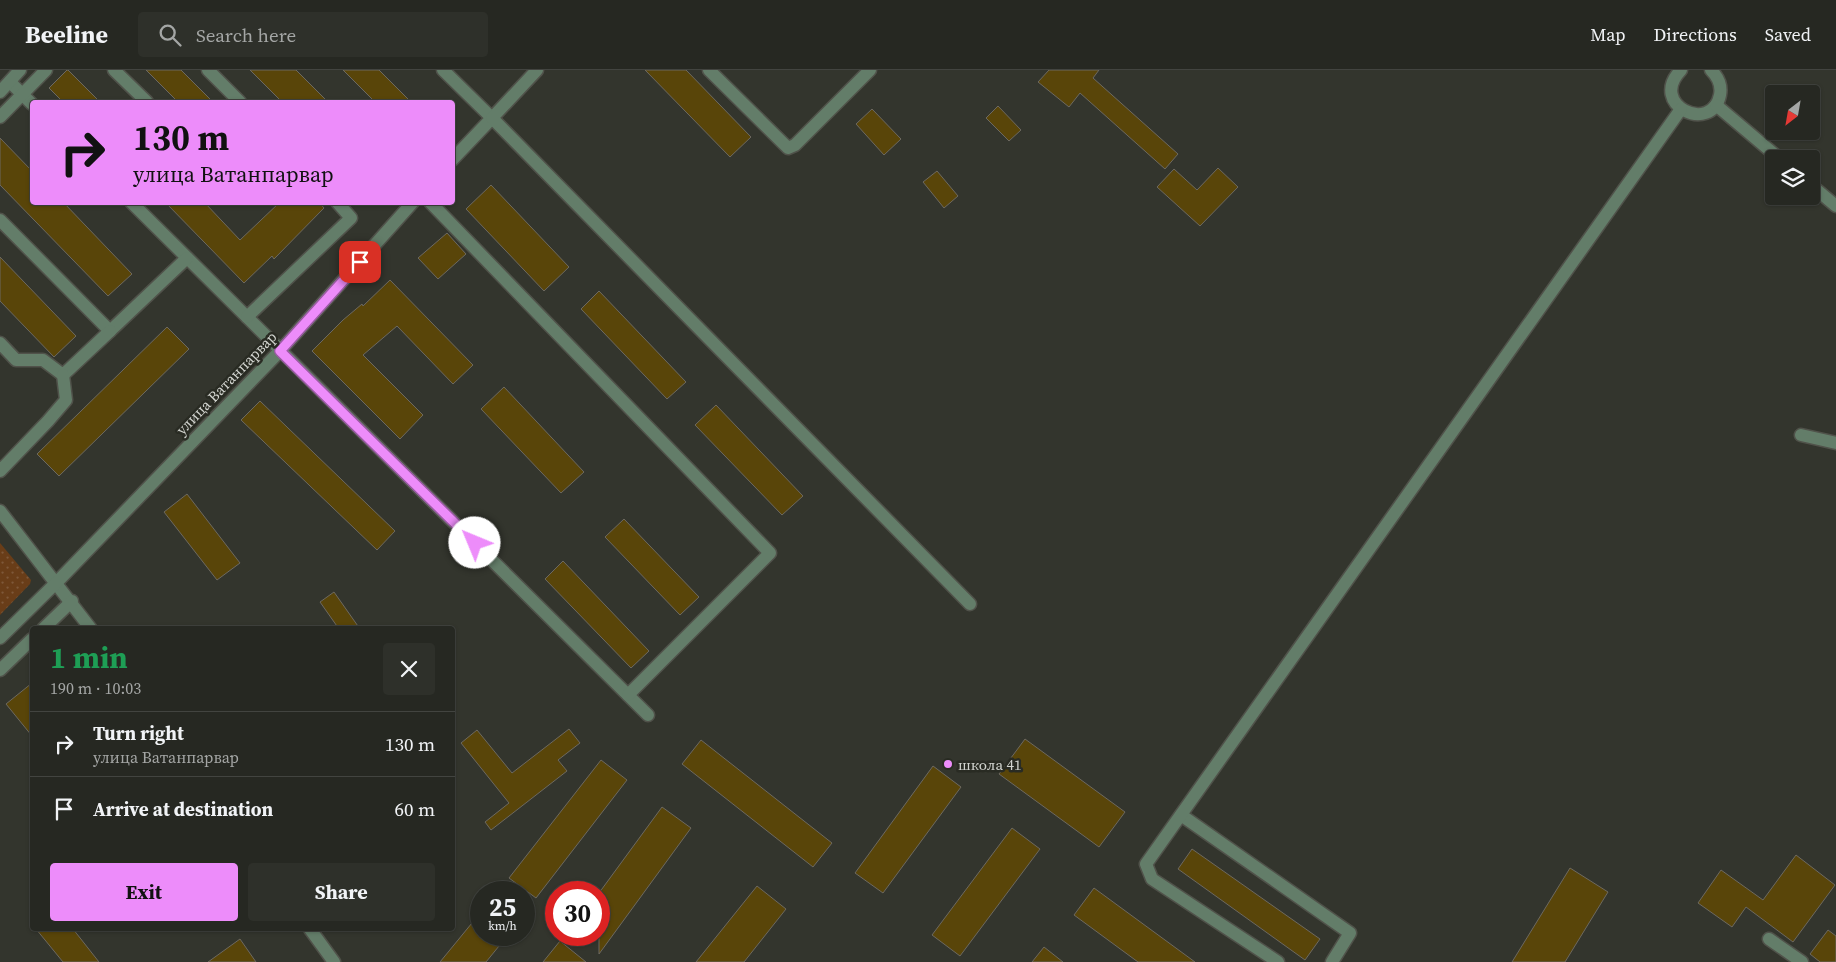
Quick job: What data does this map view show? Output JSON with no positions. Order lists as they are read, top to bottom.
{
  "streets": {
    "street": ["улица Ватанпарвар"]
  },
  "places": ["школа 41"],
  "north": "bottom left",
  "page": {
    "header": "Beeline",
    "search": "Search here",
    "nav": ["Map", "Directions", "Saved"],
    "turn": ["130 m", "улица Ватанпарвар"],
    "heading": ["1 min", "190 m · 10:03"],
    "list": [
      {
        "name": "Turn right",
        "note": "улица Ватанпарвар",
        "value": "130 m"
      },
      {
        "name": "Arrive at destination",
        "value": "60 m"
      }
    ],
    "buttons": ["Exit", "Share"],
    "speed": "25 km/h",
    "limit": "30"
  }
}
